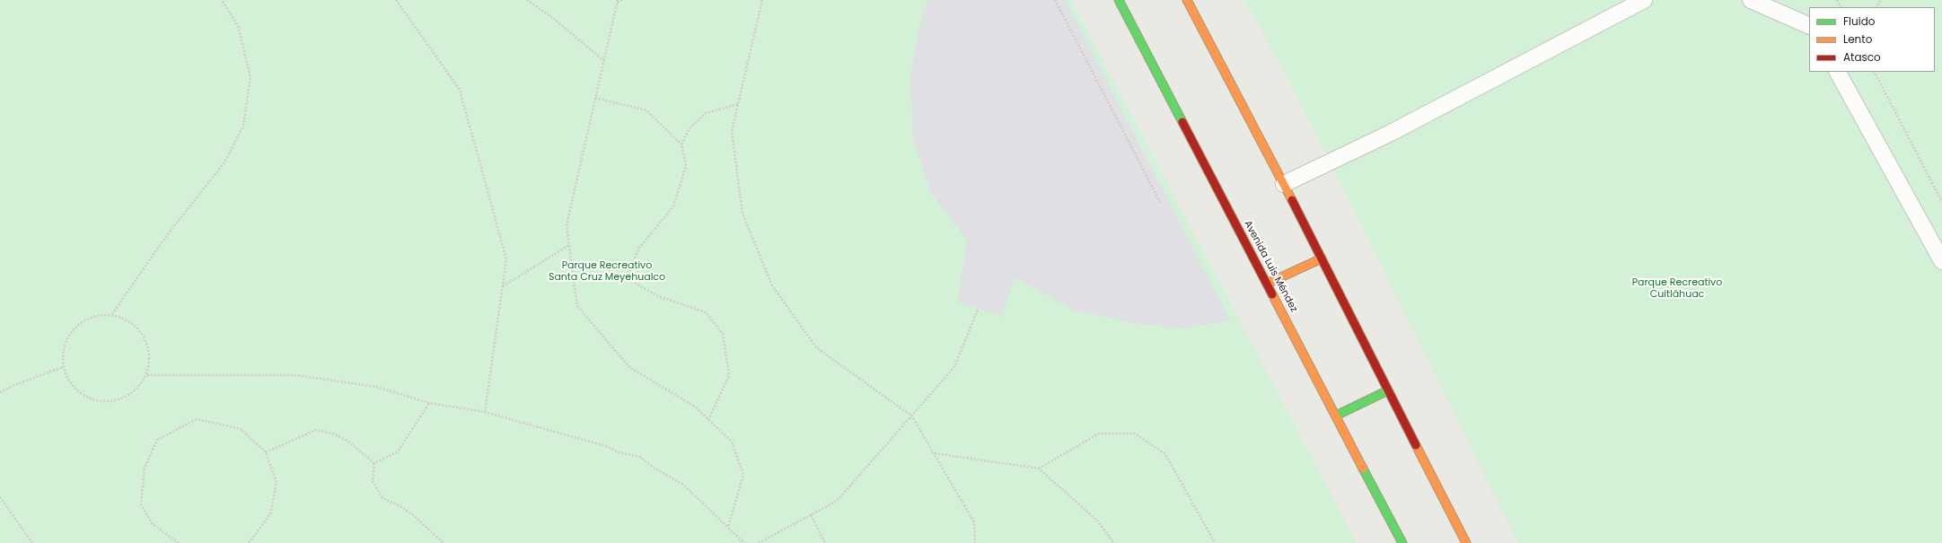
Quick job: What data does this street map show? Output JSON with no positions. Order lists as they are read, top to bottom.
{
  "streets": {
    "main road": ["Avenida Luis Méndez"]
  },
  "parks": ["Parque Recreativo Santa Cruz Meyehualco", "Parque Recreativo Cuitláhuac"],
  "legend": ["Fluido", "Lento", "Atasco"]
}
